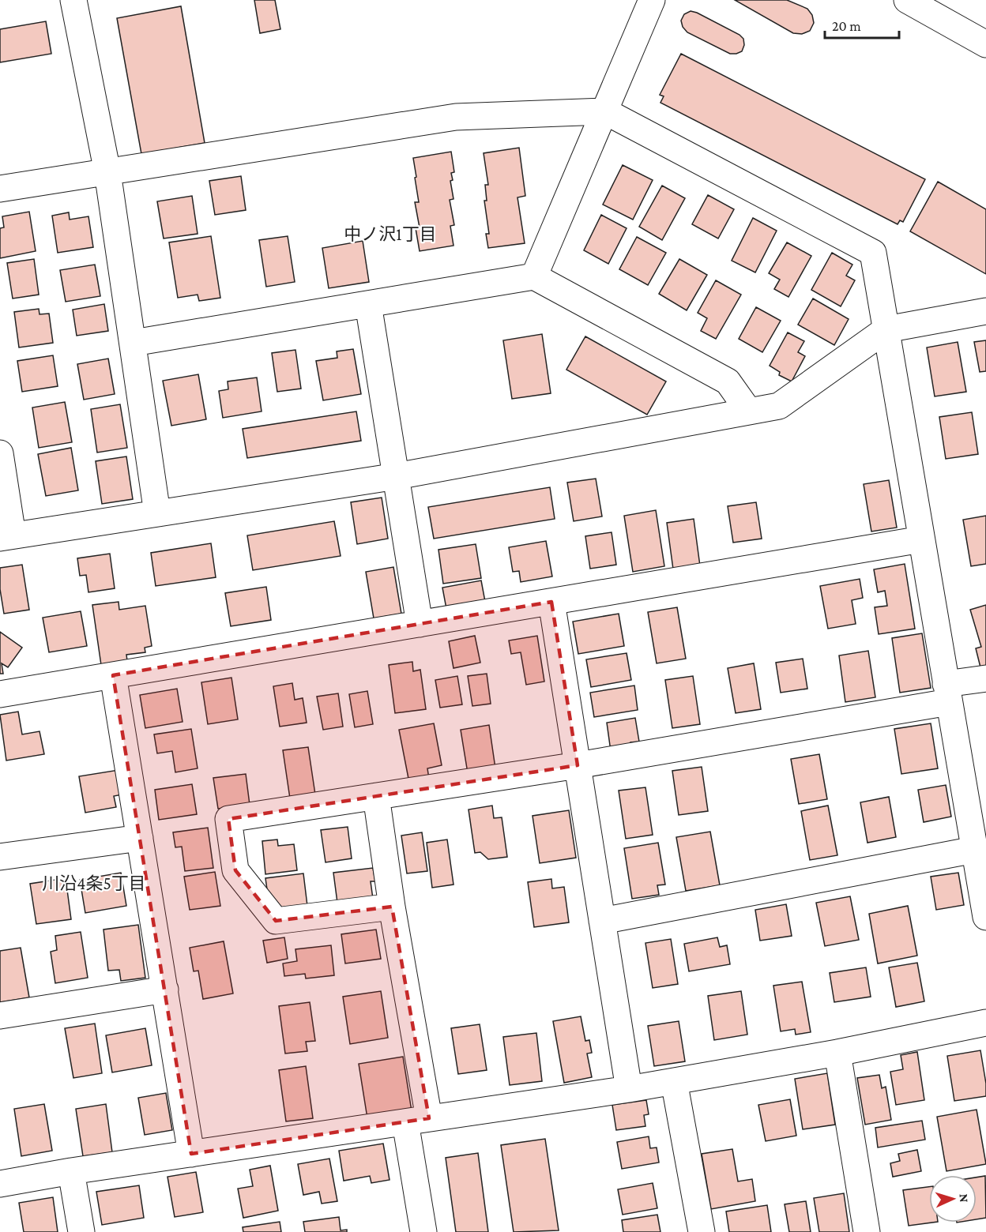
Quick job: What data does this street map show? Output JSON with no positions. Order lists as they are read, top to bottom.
{
  "districts": ["中ノ沢1丁目", "川沿4条5丁目"],
  "scale_bar": "20 m",
  "north": "right"
}
